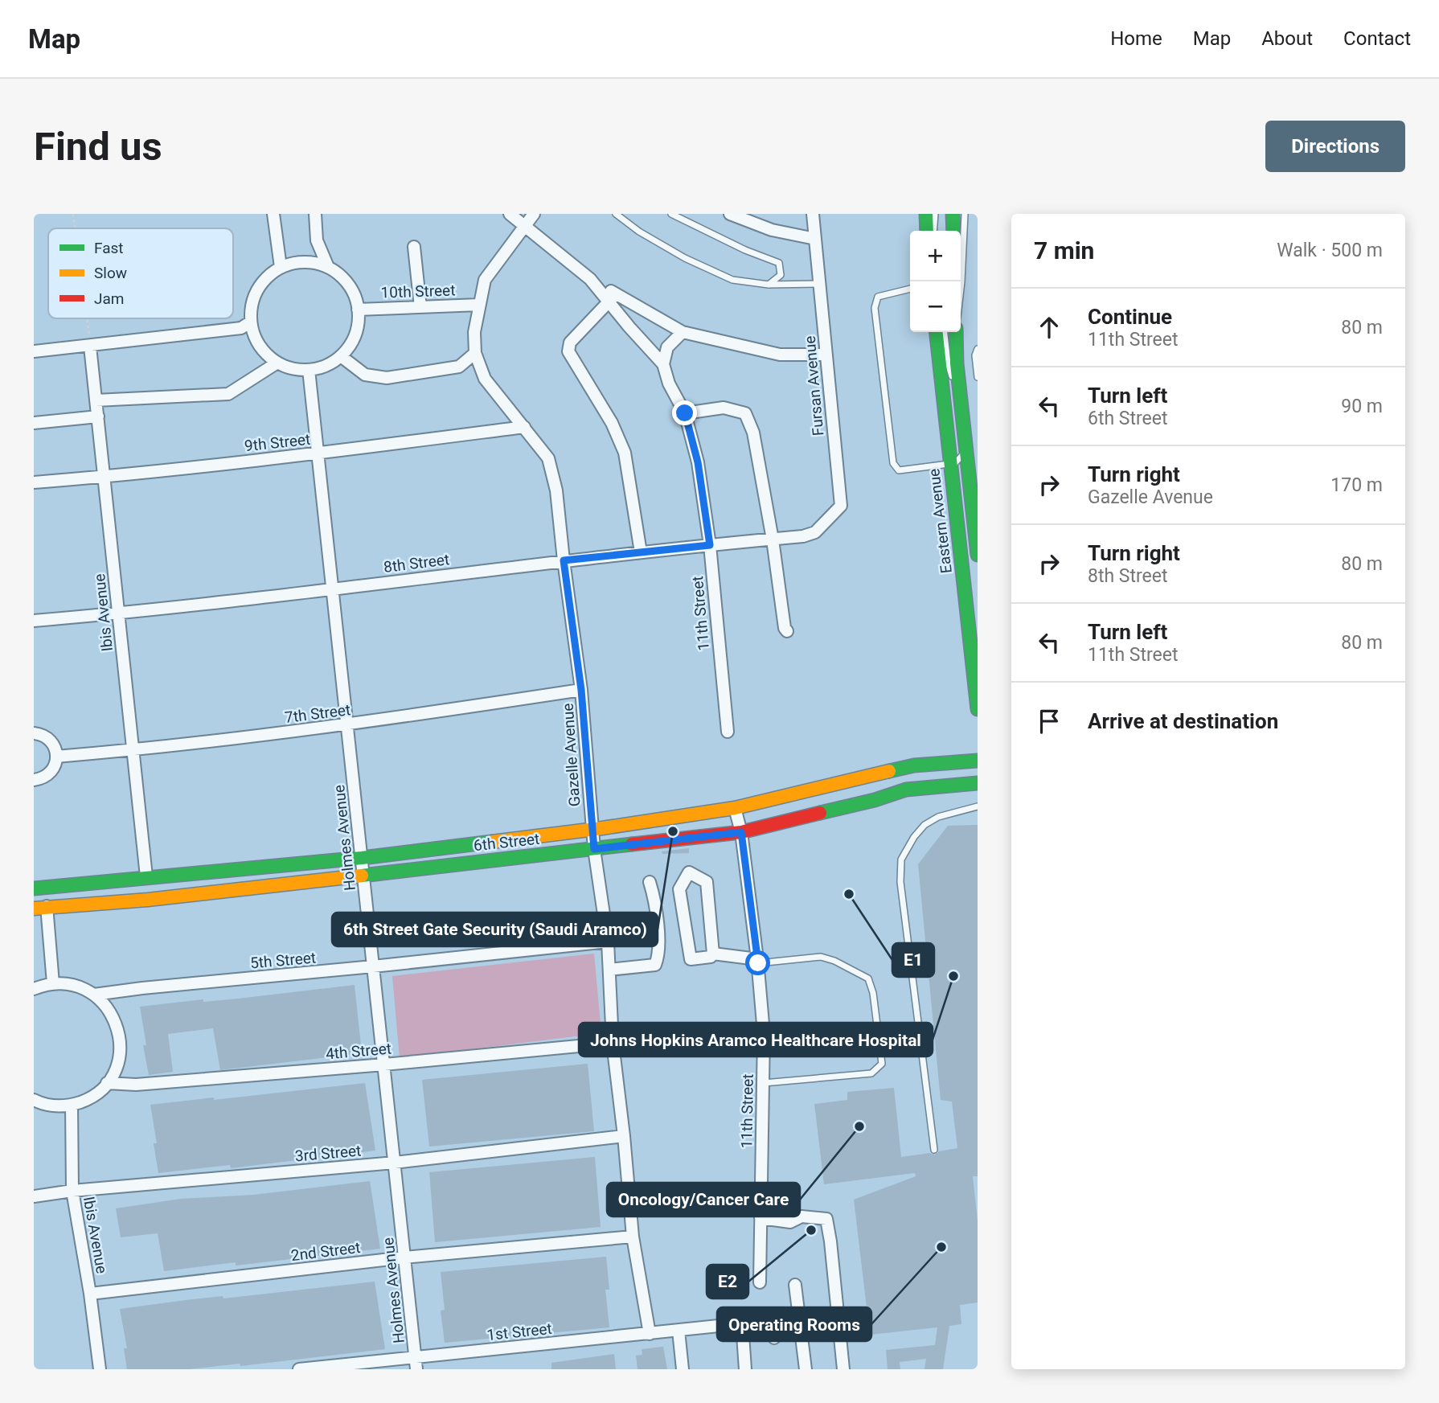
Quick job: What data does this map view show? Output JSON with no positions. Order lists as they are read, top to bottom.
{
  "streets": {
    "main road": ["Eastern Avenue", "6th Street"],
    "street": [
      "10th Street",
      "Fursan Avenue",
      "9th Street",
      "8th Street",
      "Ibis Avenue",
      "11th Street",
      "7th Street",
      "Gazelle Avenue",
      "Holmes Avenue",
      "5th Street",
      "4th Street",
      "3rd Street",
      "2nd Street",
      "1st Street"
    ]
  },
  "crossings": [
    ["10th Street", "Gazelle Avenue"],
    ["10th Street", "Holmes Avenue"],
    ["Fursan Avenue", "8th Street"],
    ["Fursan Avenue", "11th Street"],
    ["9th Street", "Ibis Avenue"],
    ["9th Street", "Gazelle Avenue"],
    ["9th Street", "Holmes Avenue"],
    ["8th Street", "Ibis Avenue"],
    ["8th Street", "11th Street"],
    ["8th Street", "Gazelle Avenue"],
    ["8th Street", "Holmes Avenue"],
    ["Ibis Avenue", "7th Street"],
    ["Ibis Avenue", "6th Street"],
    ["Ibis Avenue", "3rd Street"],
    ["Ibis Avenue", "2nd Street"],
    ["11th Street", "Gazelle Avenue"],
    ["11th Street", "6th Street"],
    ["7th Street", "Gazelle Avenue"],
    ["7th Street", "Holmes Avenue"],
    ["Gazelle Avenue", "6th Street"],
    ["Gazelle Avenue", "5th Street"],
    ["Gazelle Avenue", "4th Street"],
    ["Gazelle Avenue", "3rd Street"],
    ["Gazelle Avenue", "2nd Street"],
    ["Gazelle Avenue", "1st Street"],
    ["Holmes Avenue", "6th Street"],
    ["Holmes Avenue", "5th Street"],
    ["Holmes Avenue", "4th Street"],
    ["Holmes Avenue", "3rd Street"],
    ["Holmes Avenue", "2nd Street"],
    ["Holmes Avenue", "1st Street"]
  ],
  "places": [
    "6th Street Gate Security (Saudi Aramco)",
    "E1",
    "Johns Hopkins Aramco Healthcare Hospital",
    "Oncology/Cancer Care",
    "E2",
    "Operating Rooms"
  ],
  "legend": ["Fast", "Slow", "Jam"],
  "page": {
    "header": "Map",
    "nav": [
      "Home",
      "Map",
      "About",
      "Contact"
    ],
    "buttons": "Directions",
    "title": "Find us",
    "heading": ["7 min", "Walk · 500 m"],
    "map_buttons": ["+", "−"],
    "list": [
      ["Continue", "11th Street", "80 m"],
      ["Turn left", "6th Street", "90 m"],
      ["Turn right", "Gazelle Avenue", "170 m"],
      ["Turn right", "8th Street", "80 m"],
      ["Turn left", "11th Street", "80 m"],
      "Arrive at destination"
    ]
  }
}
